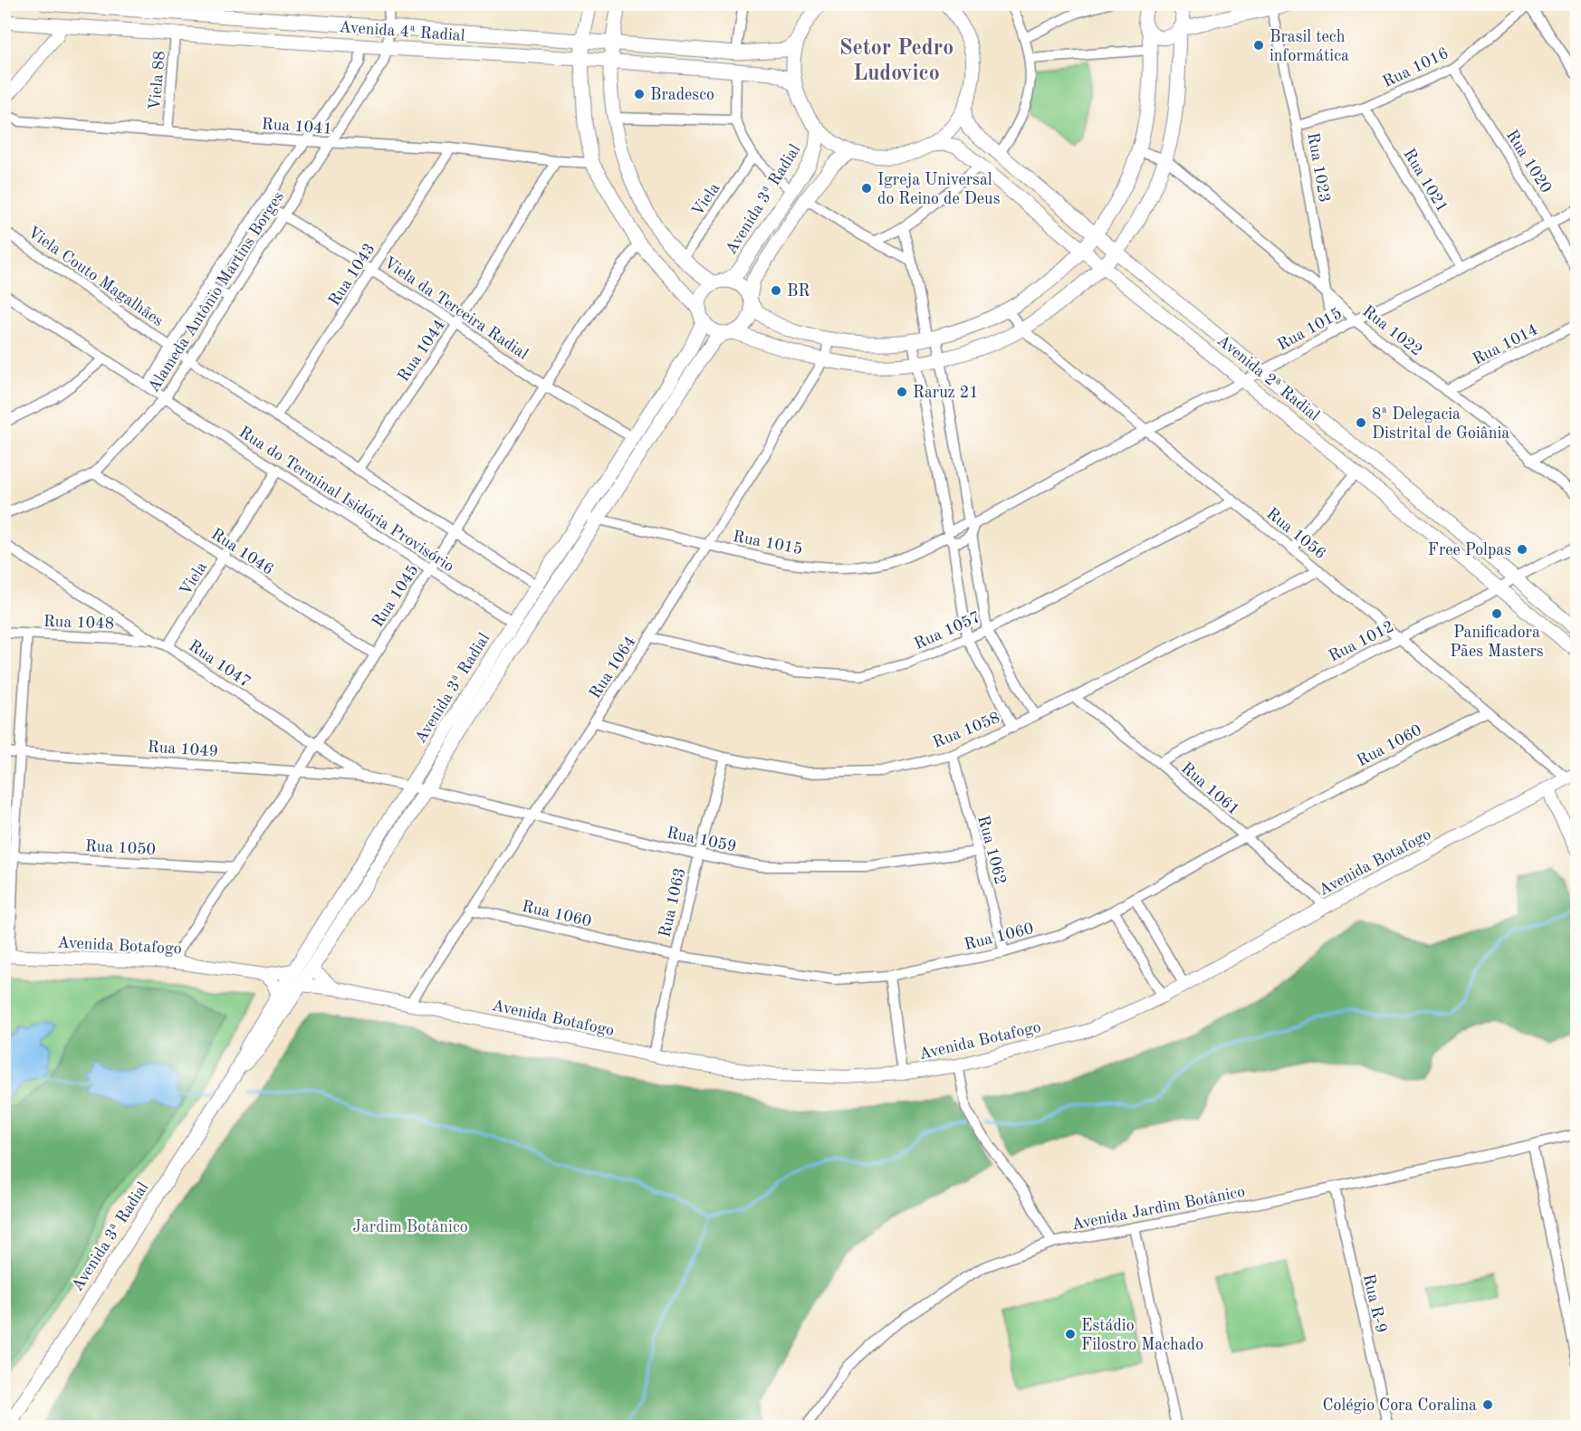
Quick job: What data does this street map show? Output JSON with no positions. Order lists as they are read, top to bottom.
{
  "streets": {
    "main road": ["Avenida 4ª Radial", "Avenida 3ª Radial", "Avenida 2ª Radial"],
    "street": [
      "Rua 1016",
      "Viela 88",
      "Rua 1041",
      "Rua 1020",
      "Rua 1023",
      "Rua 1021",
      "Viela",
      "Rua 1043",
      "Viela Couto Magalhães",
      "Alameda Antônio Martins Borges",
      "Viela da Terceira Radial",
      "Rua 1015",
      "Rua 1022",
      "Rua 1014",
      "Rua 1044",
      "Rua do Terminal Isidória Provisório",
      "Rua 1056",
      "Rua 1046",
      "Rua 1045",
      "Rua 1048",
      "Rua 1057",
      "Rua 1012",
      "Rua 1047",
      "Rua 1064",
      "Rua 1058",
      "Rua 1060",
      "Rua 1049",
      "Rua 1061",
      "Rua 1059",
      "Rua 1050",
      "Rua 1062",
      "Avenida Botafogo",
      "Rua 1063",
      "Avenida Jardim Botânico",
      "Rua R-9"
    ]
  },
  "crossings": [
    ["Avenida 4ª Radial", "Viela 88"],
    ["Avenida 4ª Radial", "Alameda Antônio Martins Borges"],
    ["Rua 1016", "Rua 1020"],
    ["Rua 1016", "Rua 1023"],
    ["Rua 1016", "Rua 1021"],
    ["Viela 88", "Rua 1041"],
    ["Rua 1041", "Rua 1043"],
    ["Rua 1041", "Alameda Antônio Martins Borges"],
    ["Rua 1041", "Rua 1044"],
    ["Rua 1020", "Rua 1015"],
    ["Rua 1023", "Rua 1015"],
    ["Rua 1023", "Rua 1022"],
    ["Rua 1021", "Rua 1015"],
    ["Viela", "Rua do Terminal Isidória Provisório"],
    ["Viela", "Rua 1046"],
    ["Viela", "Rua 1047"],
    ["Avenida 3ª Radial", "Viela da Terceira Radial"],
    ["Avenida 3ª Radial", "Rua 1015"],
    ["Avenida 3ª Radial", "Rua do Terminal Isidória Provisório"],
    ["Avenida 3ª Radial", "Rua 1047"],
    ["Avenida 3ª Radial", "Rua 1059"],
    ["Avenida 3ª Radial", "Avenida Botafogo"],
    ["Rua 1043", "Viela da Terceira Radial"],
    ["Rua 1043", "Rua do Terminal Isidória Provisório"],
    ["Viela Couto Magalhães", "Alameda Antônio Martins Borges"],
    ["Viela Couto Magalhães", "Rua do Terminal Isidória Provisório"],
    ["Alameda Antônio Martins Borges", "Viela da Terceira Radial"],
    ["Alameda Antônio Martins Borges", "Rua do Terminal Isidória Provisório"],
    ["Alameda Antônio Martins Borges", "Rua 1046"],
    ["Viela da Terceira Radial", "Rua 1044"],
    ["Viela da Terceira Radial", "Rua 1045"],
    ["Rua 1015", "Rua 1022"],
    ["Rua 1015", "Avenida 2ª Radial"],
    ["Rua 1015", "Rua 1056"],
    ["Rua 1015", "Rua 1064"],
    ["Rua 1022", "Rua 1014"],
    ["Rua 1044", "Rua do Terminal Isidória Provisório"],
    ["Avenida 2ª Radial", "Rua 1012"],
    ["Rua do Terminal Isidória Provisório", "Rua 1045"],
    ["Rua 1056", "Rua 1057"],
    ["Rua 1056", "Rua 1012"],
    ["Rua 1056", "Rua 1058"],
    ["Rua 1056", "Rua 1060"],
    ["Rua 1056", "Avenida Botafogo"],
    ["Rua 1046", "Rua 1045"],
    ["Rua 1045", "Rua 1047"],
    ["Rua 1045", "Rua 1049"],
    ["Rua 1045", "Rua 1050"],
    ["Rua 1045", "Avenida Botafogo"],
    ["Rua 1048", "Rua 1047"],
    ["Rua 1057", "Rua 1064"],
    ["Rua 1012", "Rua 1061"],
    ["Rua 1047", "Rua 1049"],
    ["Rua 1047", "Rua 1059"],
    ["Rua 1064", "Rua 1058"],
    ["Rua 1064", "Rua 1060"],
    ["Rua 1064", "Rua 1059"],
    ["Rua 1064", "Avenida Botafogo"],
    ["Rua 1058", "Rua 1061"],
    ["Rua 1058", "Rua 1062"],
    ["Rua 1058", "Rua 1063"],
    ["Rua 1060", "Rua 1061"],
    ["Rua 1060", "Rua 1062"],
    ["Rua 1060", "Rua 1063"],
    ["Rua 1061", "Avenida Botafogo"],
    ["Rua 1059", "Rua 1062"],
    ["Rua 1059", "Rua 1063"],
    ["Avenida Botafogo", "Rua 1063"],
    ["Avenida Jardim Botânico", "Rua R-9"]
  ],
  "districts": ["Setor Pedro Ludovico"],
  "parks": ["Jardim Botânico"],
  "places": [
    "Brasil tech informática",
    "Bradesco",
    "Igreja Universal do Reino de Deus",
    "BR",
    "Raruz 21",
    "8ª Delegacia Distrital de Goiânia",
    "Free Polpas",
    "Panificadora Pães Masters",
    "Estádio Filostro Machado",
    "Colégio Cora Coralina"
  ]
}
